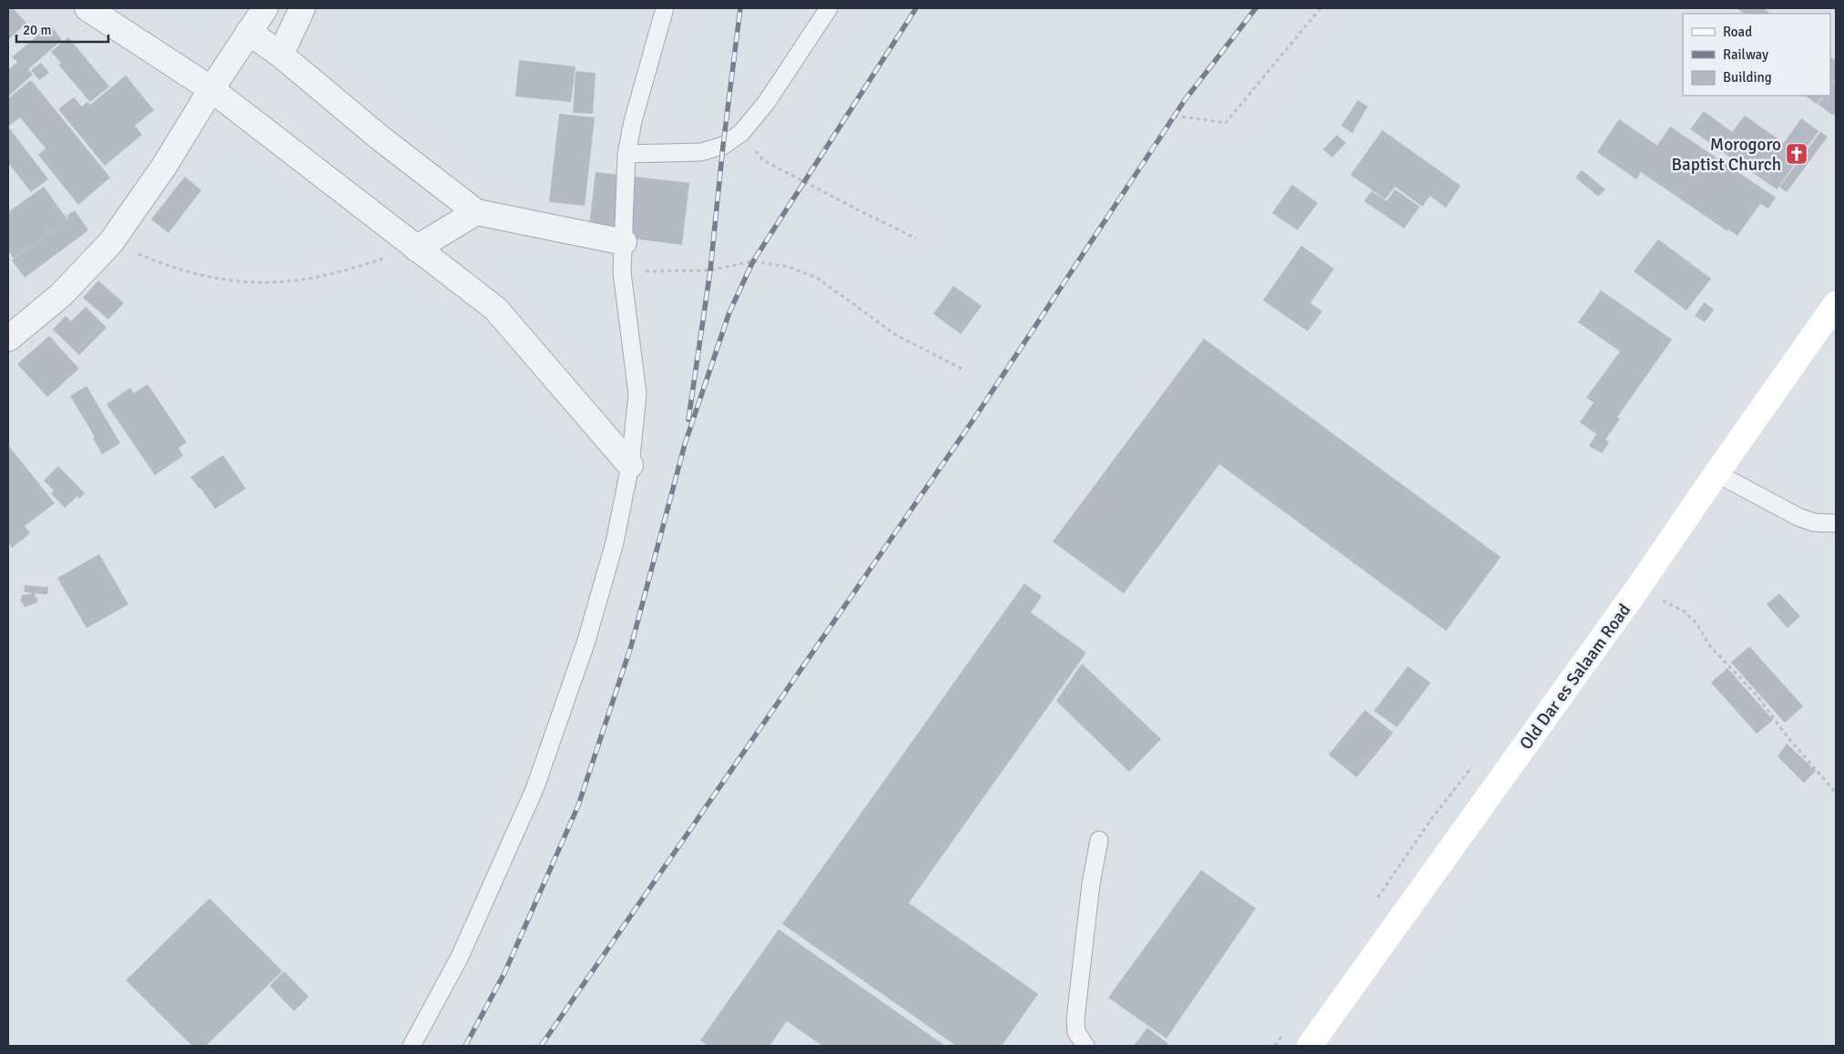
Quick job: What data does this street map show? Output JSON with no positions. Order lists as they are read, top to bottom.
{
  "streets": {
    "main road": ["Old Dar es Salaam Road"]
  },
  "places": {
    "church": ["Morogoro Baptist Church"]
  },
  "legend": ["Road", "Railway", "Building"],
  "scale_bar": "20 m"
}
